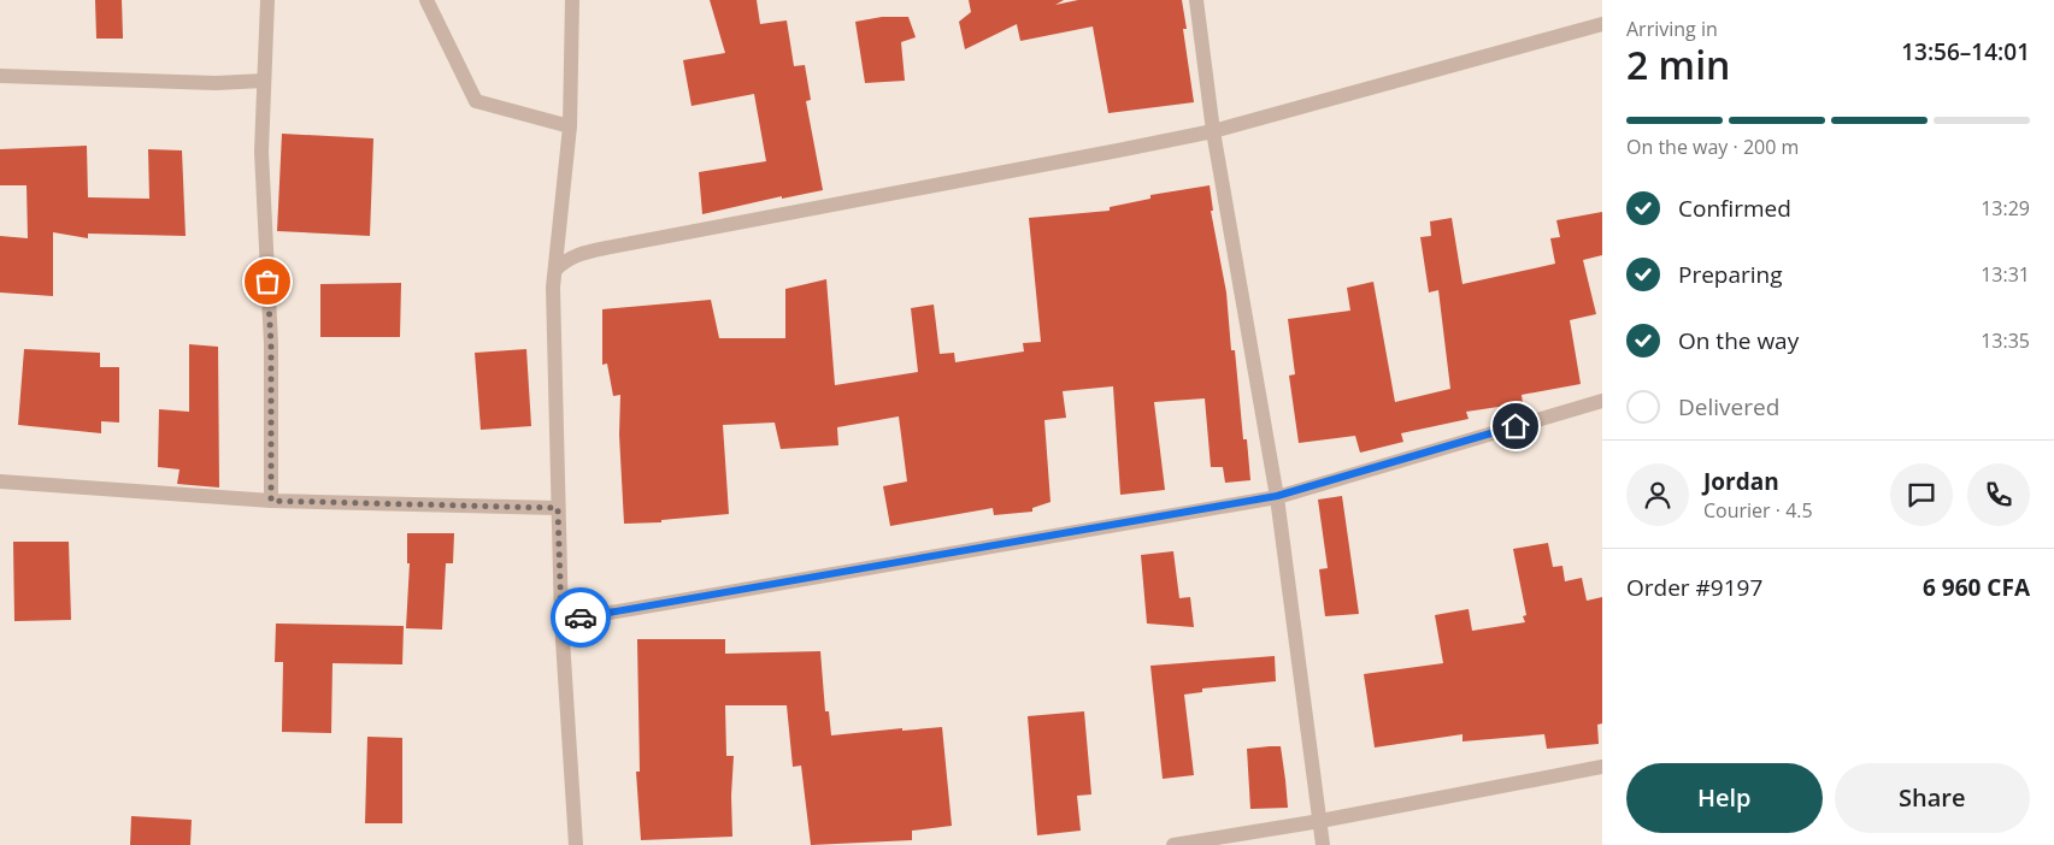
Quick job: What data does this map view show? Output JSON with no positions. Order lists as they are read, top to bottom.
{
  "page": {
    "heading": ["2 min", "Arriving in", "13:56–14:01"],
    "panel": [
      "Jordan",
      "Courier · 4.5",
      "Order #9197",
      "6 960 CFA"
    ],
    "bar": "On the way · 200 m",
    "list": [
      ["Confirmed", "13:29"],
      ["Preparing", "13:31"],
      ["On the way", "13:35"],
      "Delivered"
    ],
    "buttons": ["Help", "Share"]
  }
}
